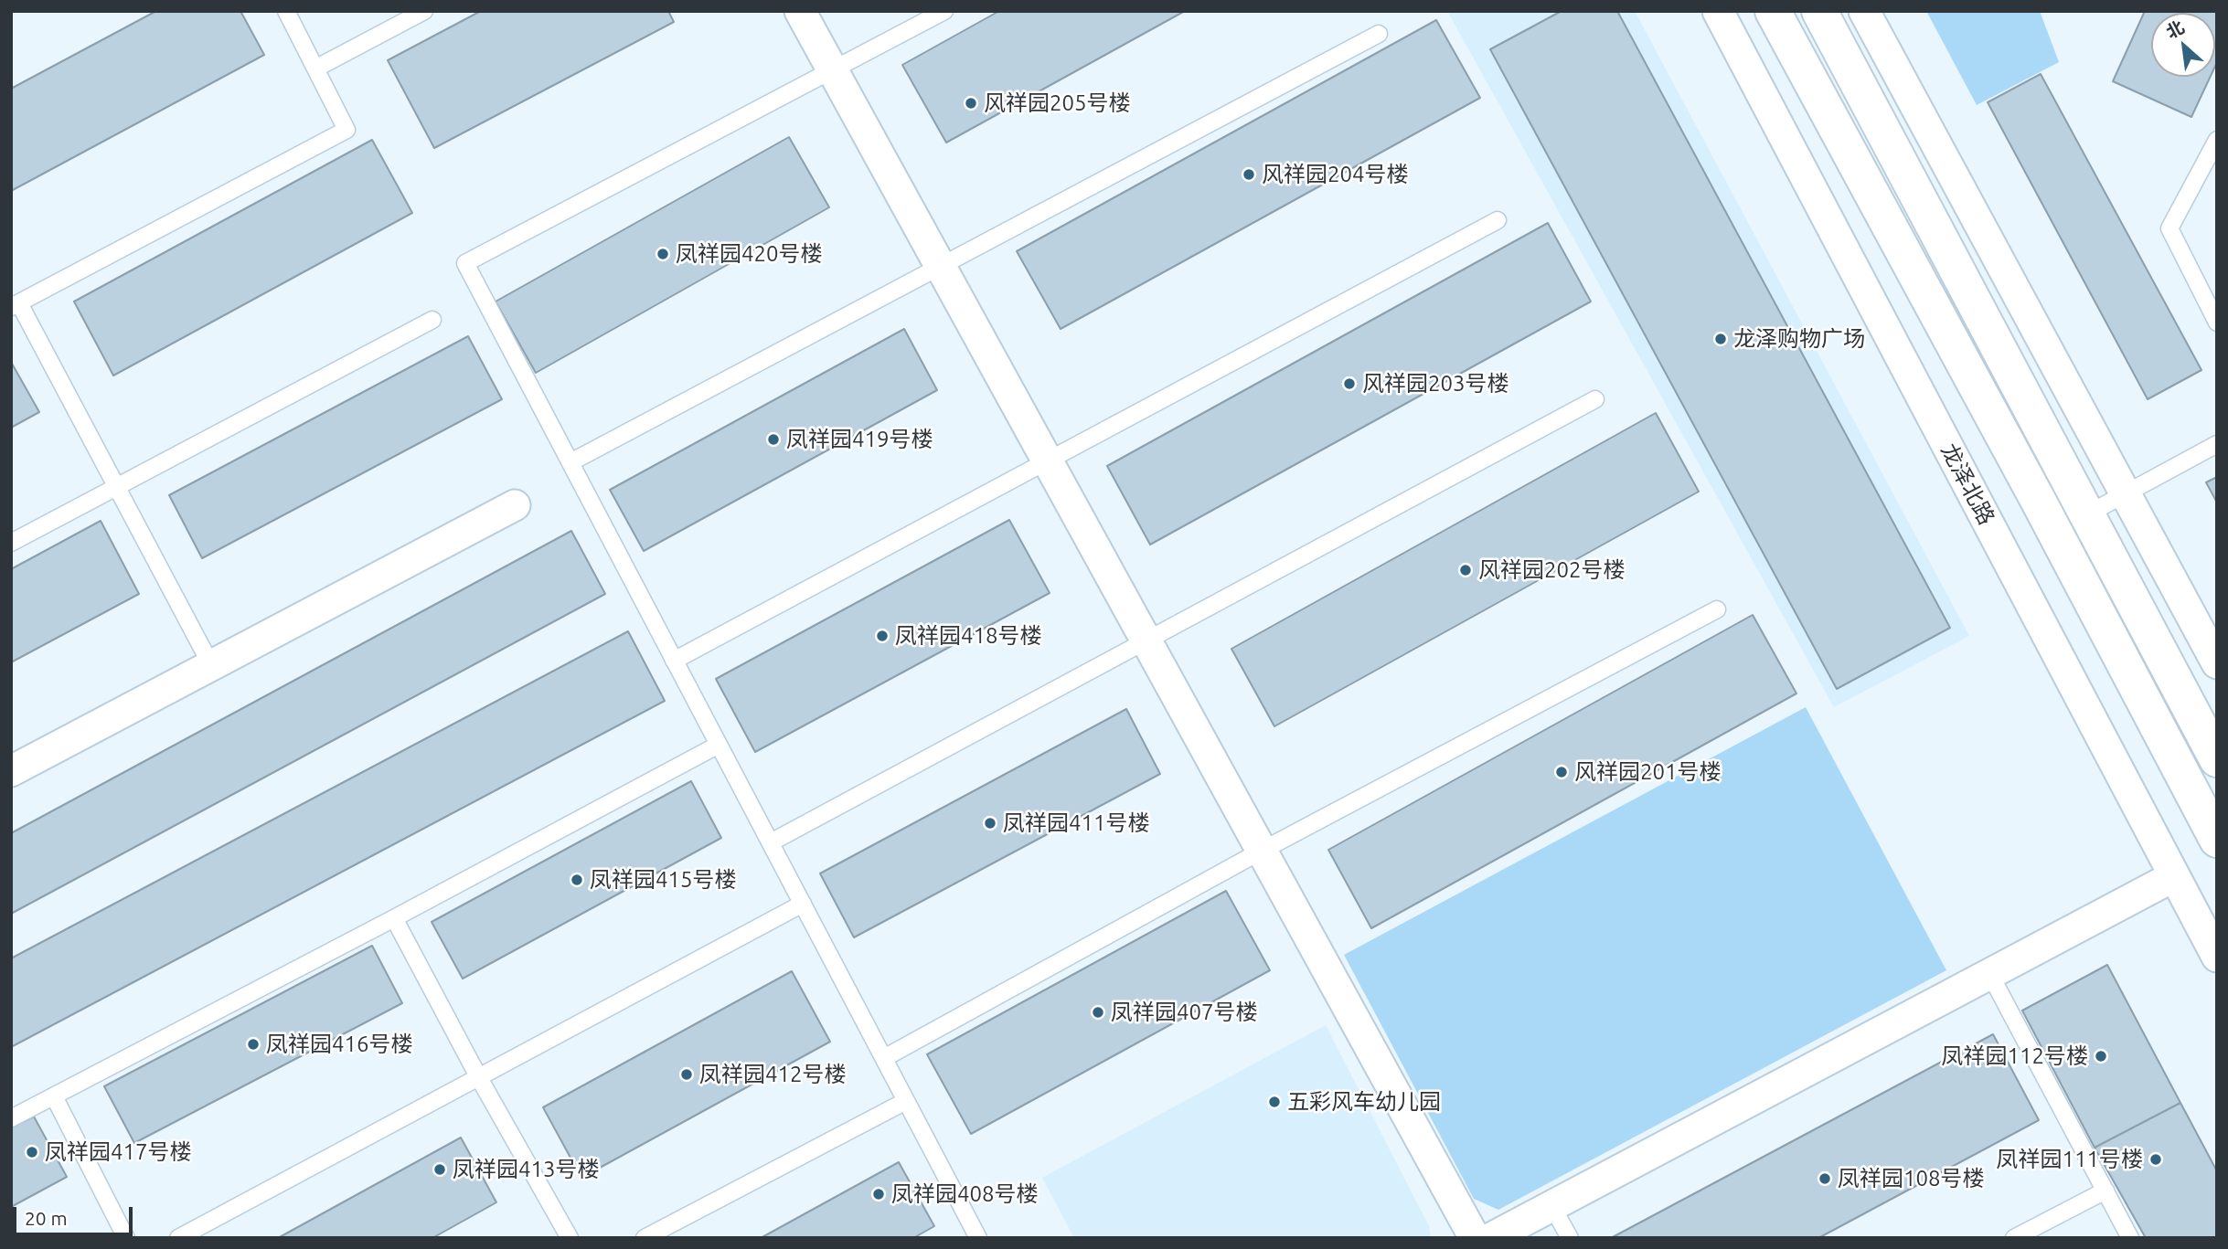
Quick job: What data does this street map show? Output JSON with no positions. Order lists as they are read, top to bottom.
{
  "streets": {
    "street": ["龙泽北路"]
  },
  "places": [
    "风祥园205号楼",
    "风祥园204号楼",
    "凤祥园420号楼",
    "龙泽购物广场",
    "风祥园203号楼",
    "凤祥园419号楼",
    "风祥园202号楼",
    "凤祥园418号楼",
    "风祥园201号楼",
    "凤祥园411号楼",
    "凤祥园415号楼",
    "凤祥园407号楼",
    "凤祥园416号楼",
    "凤祥园112号楼",
    "凤祥园412号楼",
    "五彩风车幼儿园",
    "凤祥园417号楼",
    "凤祥园111号楼",
    "凤祥园413号楼",
    "凤祥园108号楼",
    "凤祥园408号楼"
  ],
  "scale_bar": "20 m",
  "north": "top left"
}
